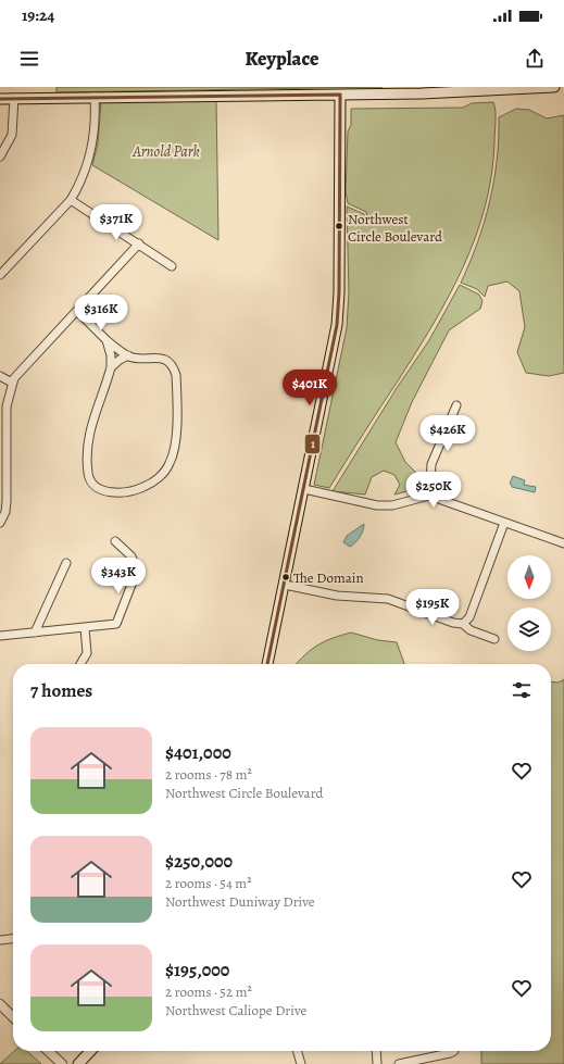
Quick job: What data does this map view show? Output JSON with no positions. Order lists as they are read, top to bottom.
{
  "parks": ["Arnold Park"],
  "places": ["Northwest Circle Boulevard", "The Domain"],
  "lines": ["transit line 1"],
  "north": "bottom",
  "page": {
    "status": "19:24",
    "header": "Keyplace",
    "price": [
      "$371K",
      "$316K",
      "$401K",
      "$426K",
      "$250K",
      "$343K",
      "$195K"
    ],
    "heading": "7 homes",
    "list": [
      {
        "name": "$401,000",
        "note": "2 rooms · 78 m² · Northwest Circle Boulevard"
      },
      {
        "name": "$250,000",
        "note": "2 rooms · 54 m² · Northwest Duniway Drive"
      },
      {
        "name": "$195,000",
        "note": "2 rooms · 52 m² · Northwest Caliope Drive"
      }
    ]
  }
}
